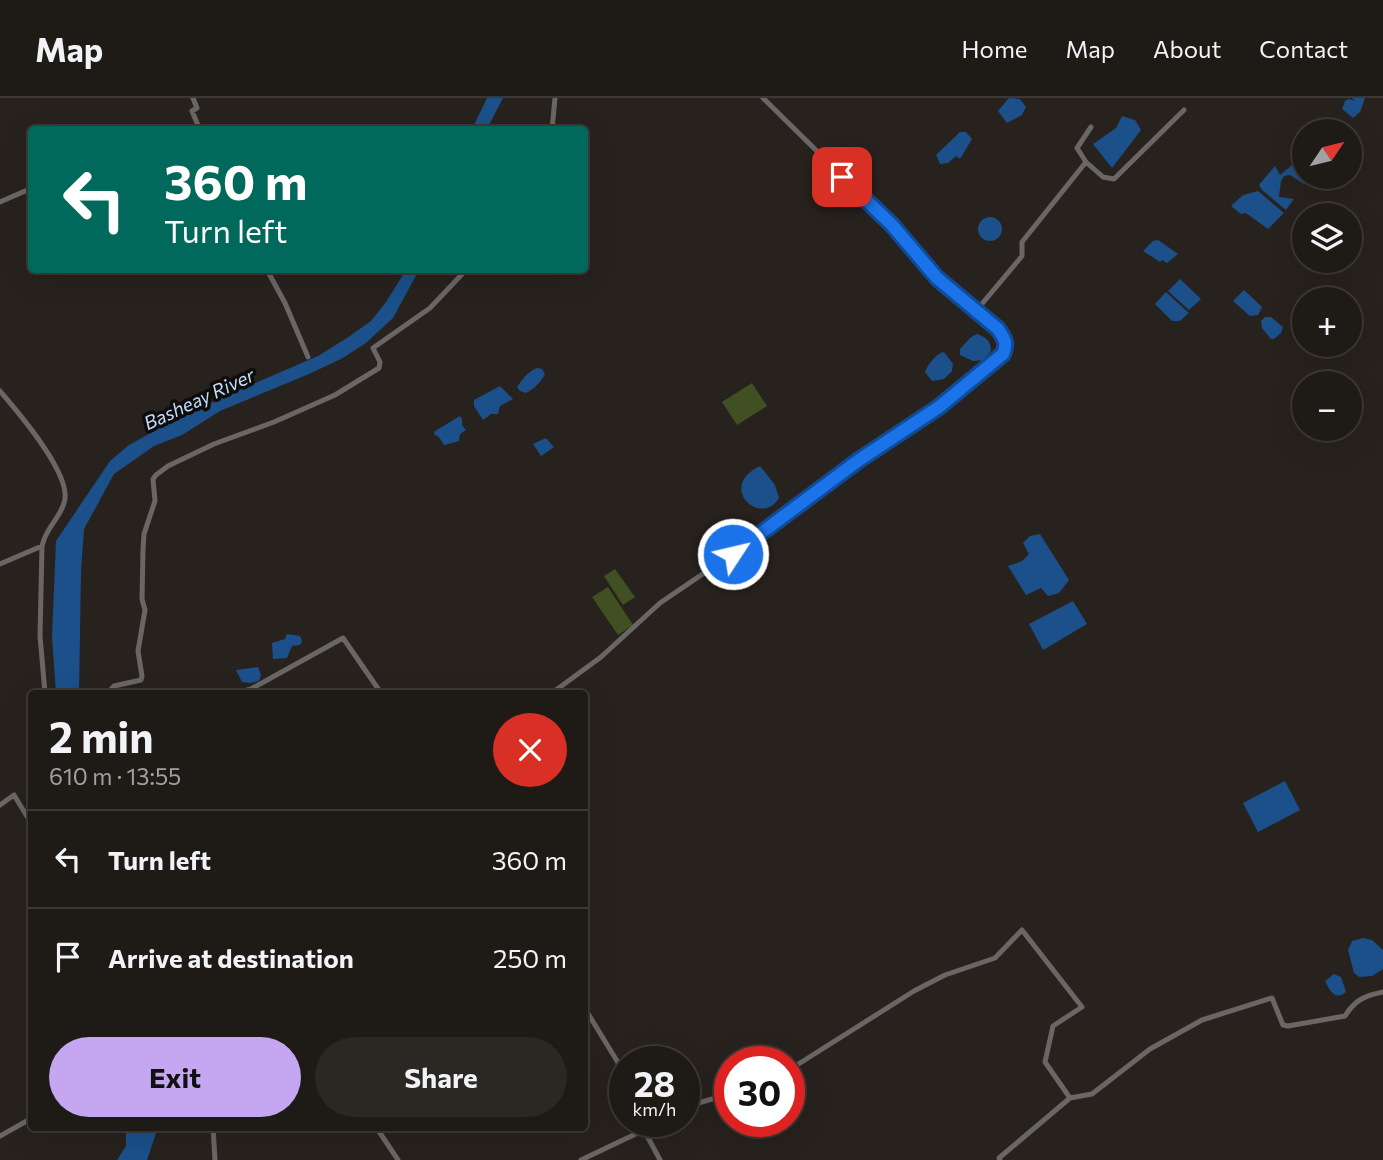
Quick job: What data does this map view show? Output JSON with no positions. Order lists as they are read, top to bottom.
{
  "water": ["Basheay River"],
  "north": "top right",
  "page": {
    "header": "Map",
    "nav": [
      "Home",
      "Map",
      "About",
      "Contact"
    ],
    "map_buttons": ["+", "−"],
    "turn": ["360 m", "Turn left"],
    "heading": ["2 min", "610 m · 13:55"],
    "list": [
      {
        "name": "Turn left",
        "value": "360 m"
      },
      {
        "name": "Arrive at destination",
        "value": "250 m"
      }
    ],
    "buttons": ["Exit", "Share"],
    "speed": "28 km/h",
    "limit": "30"
  }
}
